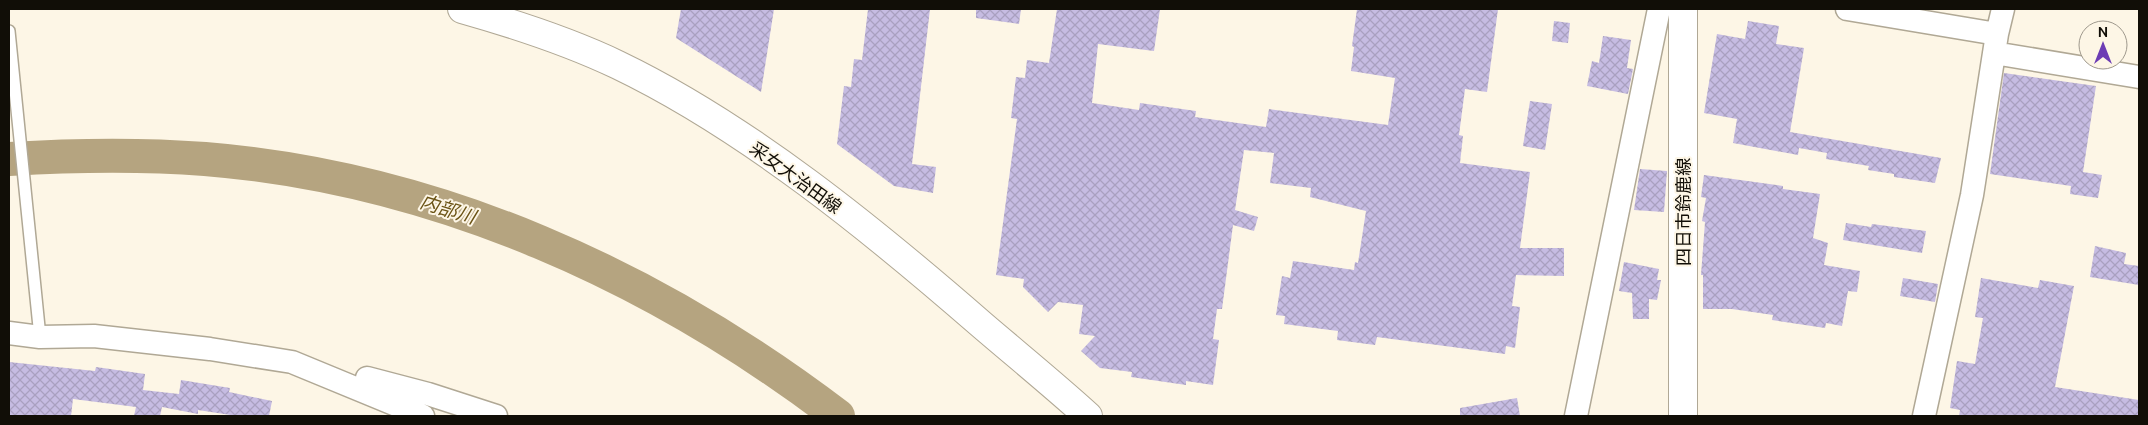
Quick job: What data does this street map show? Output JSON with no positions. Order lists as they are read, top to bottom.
{
  "streets": {
    "main road": ["采女大治田線", "四日市鈴鹿線"]
  },
  "water": ["内部川"],
  "north": "top"
}
